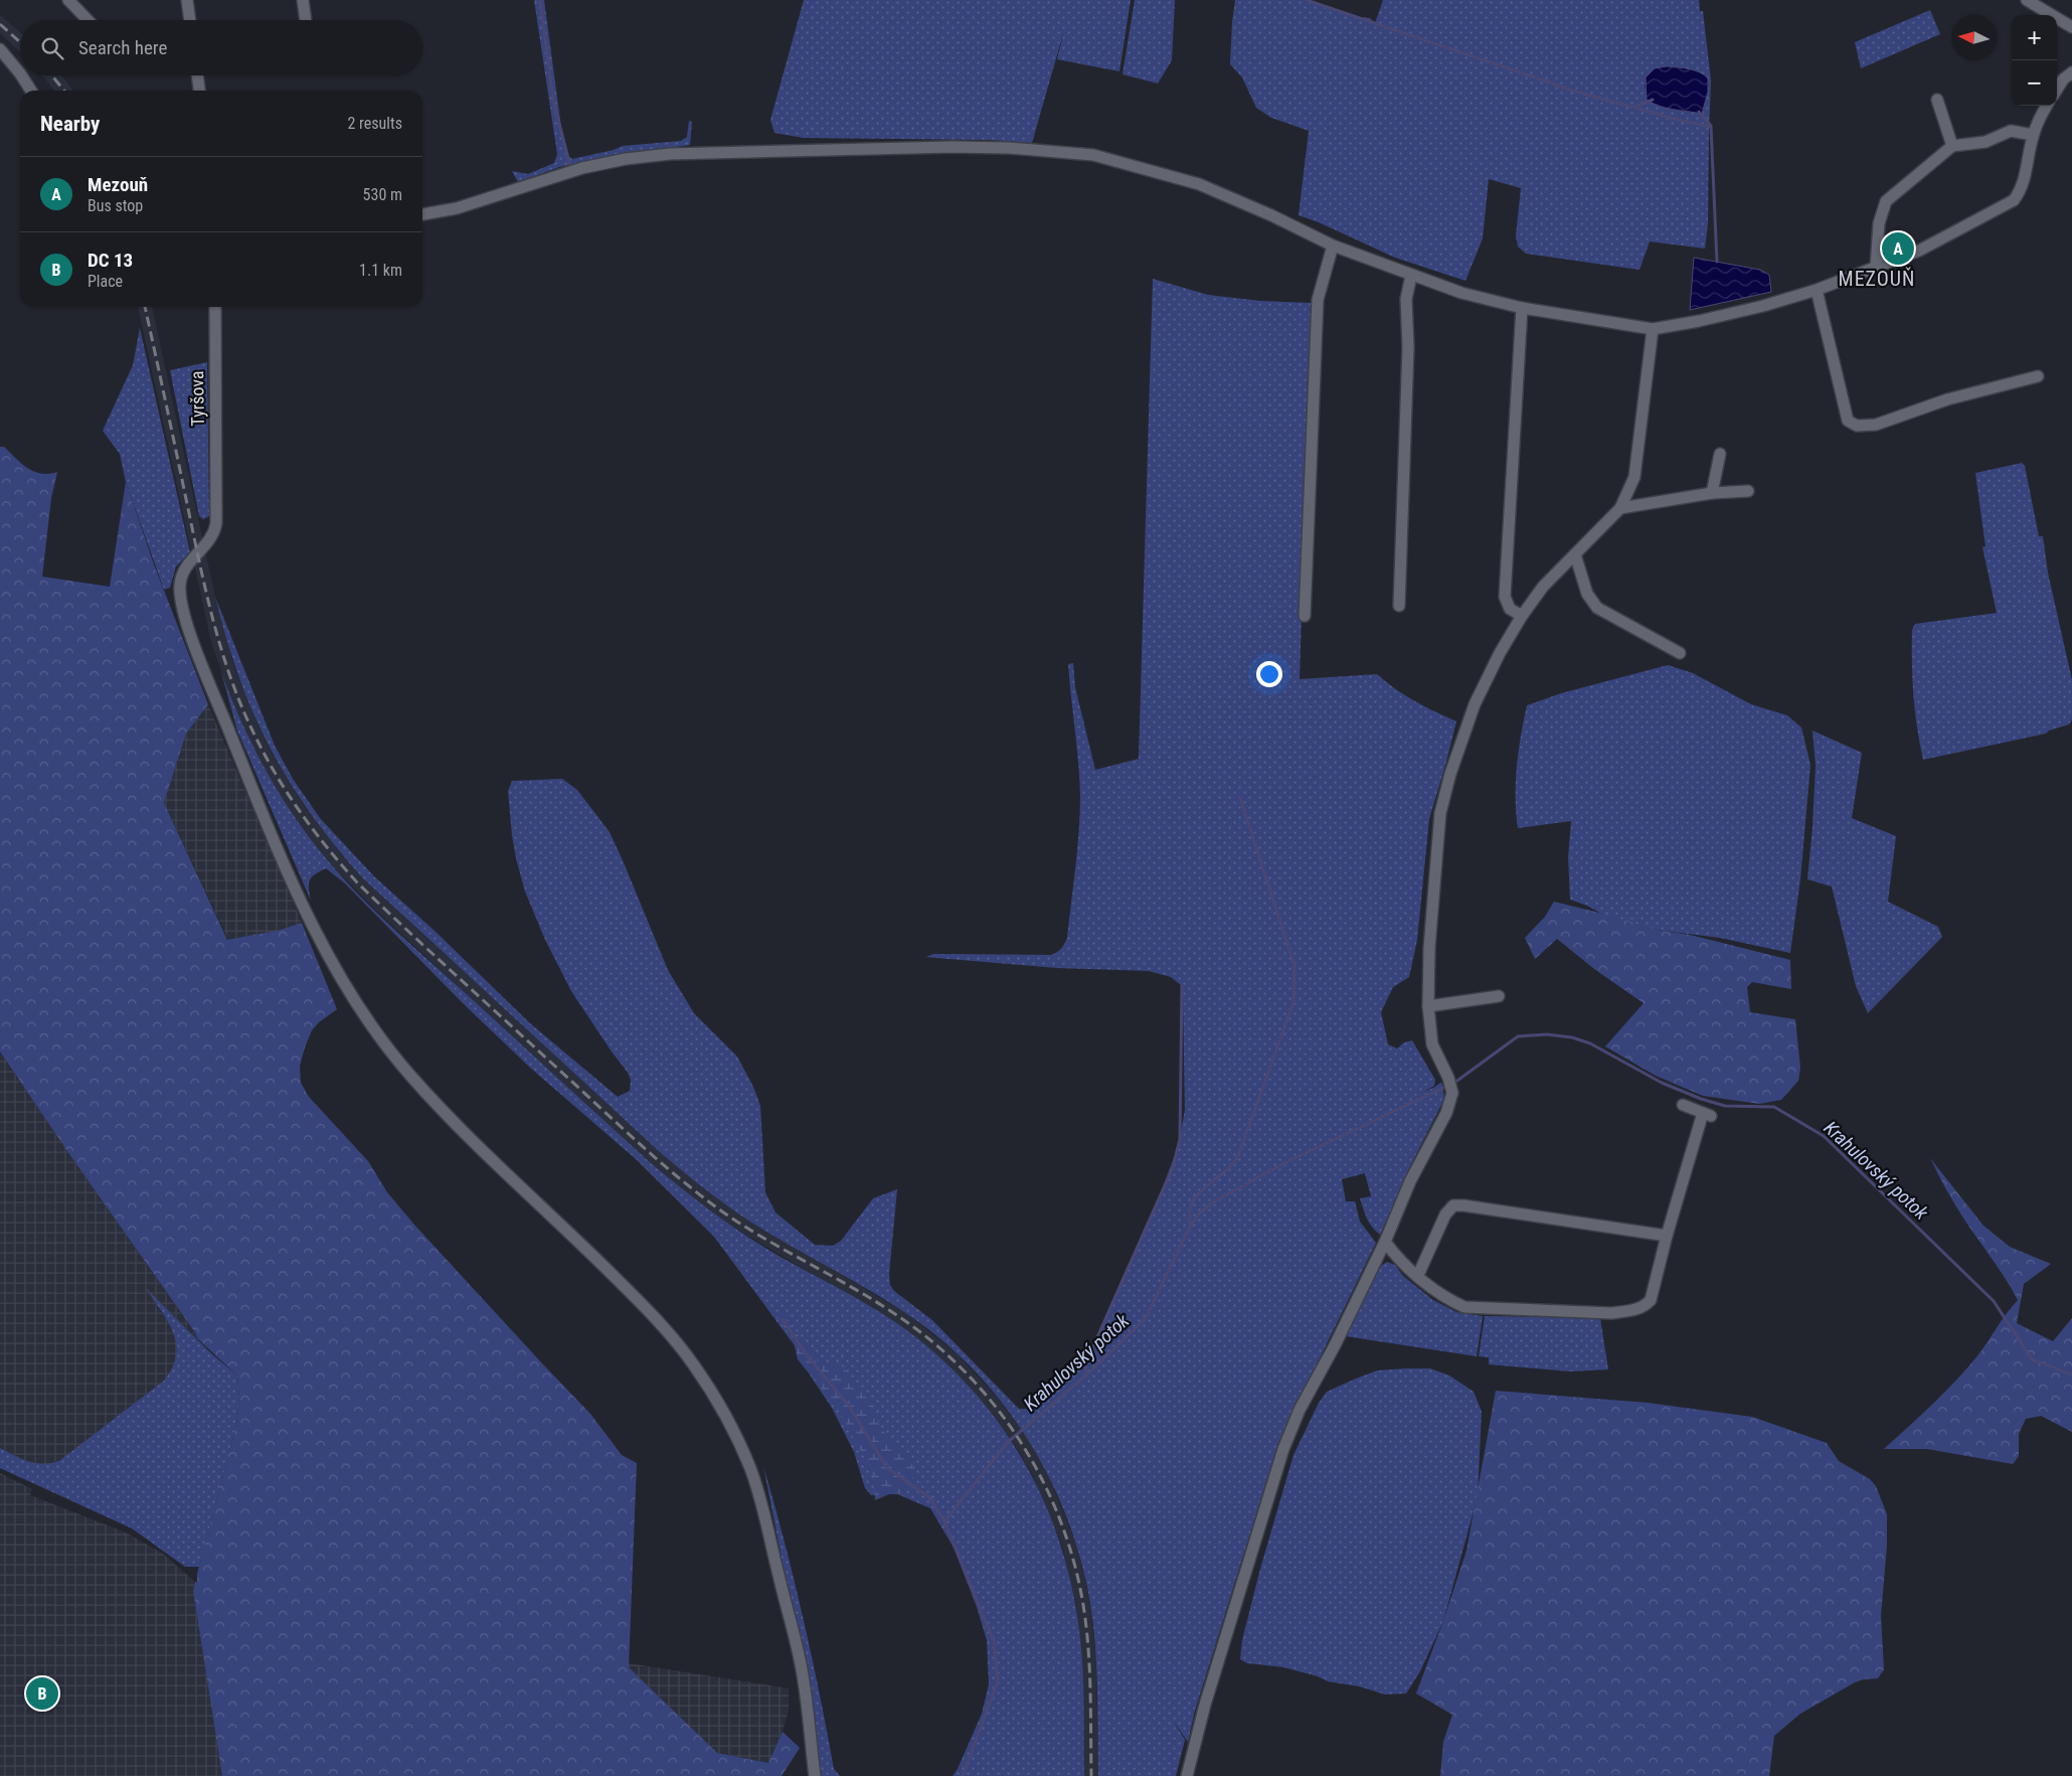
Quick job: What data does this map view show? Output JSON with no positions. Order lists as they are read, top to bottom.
{
  "streets": {
    "street": ["Tyršova"]
  },
  "districts": ["MEZOUŇ"],
  "water": ["Krahulovský potok"],
  "north": "left",
  "page": {
    "map_buttons": ["+", "−"],
    "search": "Search here",
    "heading": ["Nearby", "2 results"],
    "list": [
      {
        "mark": "A",
        "name": "Mezouň",
        "note": "Bus stop",
        "value": "530 m"
      },
      {
        "mark": "B",
        "name": "DC 13",
        "note": "Place",
        "value": "1.1 km"
      }
    ],
    "pins": ["A", "B"]
  }
}
